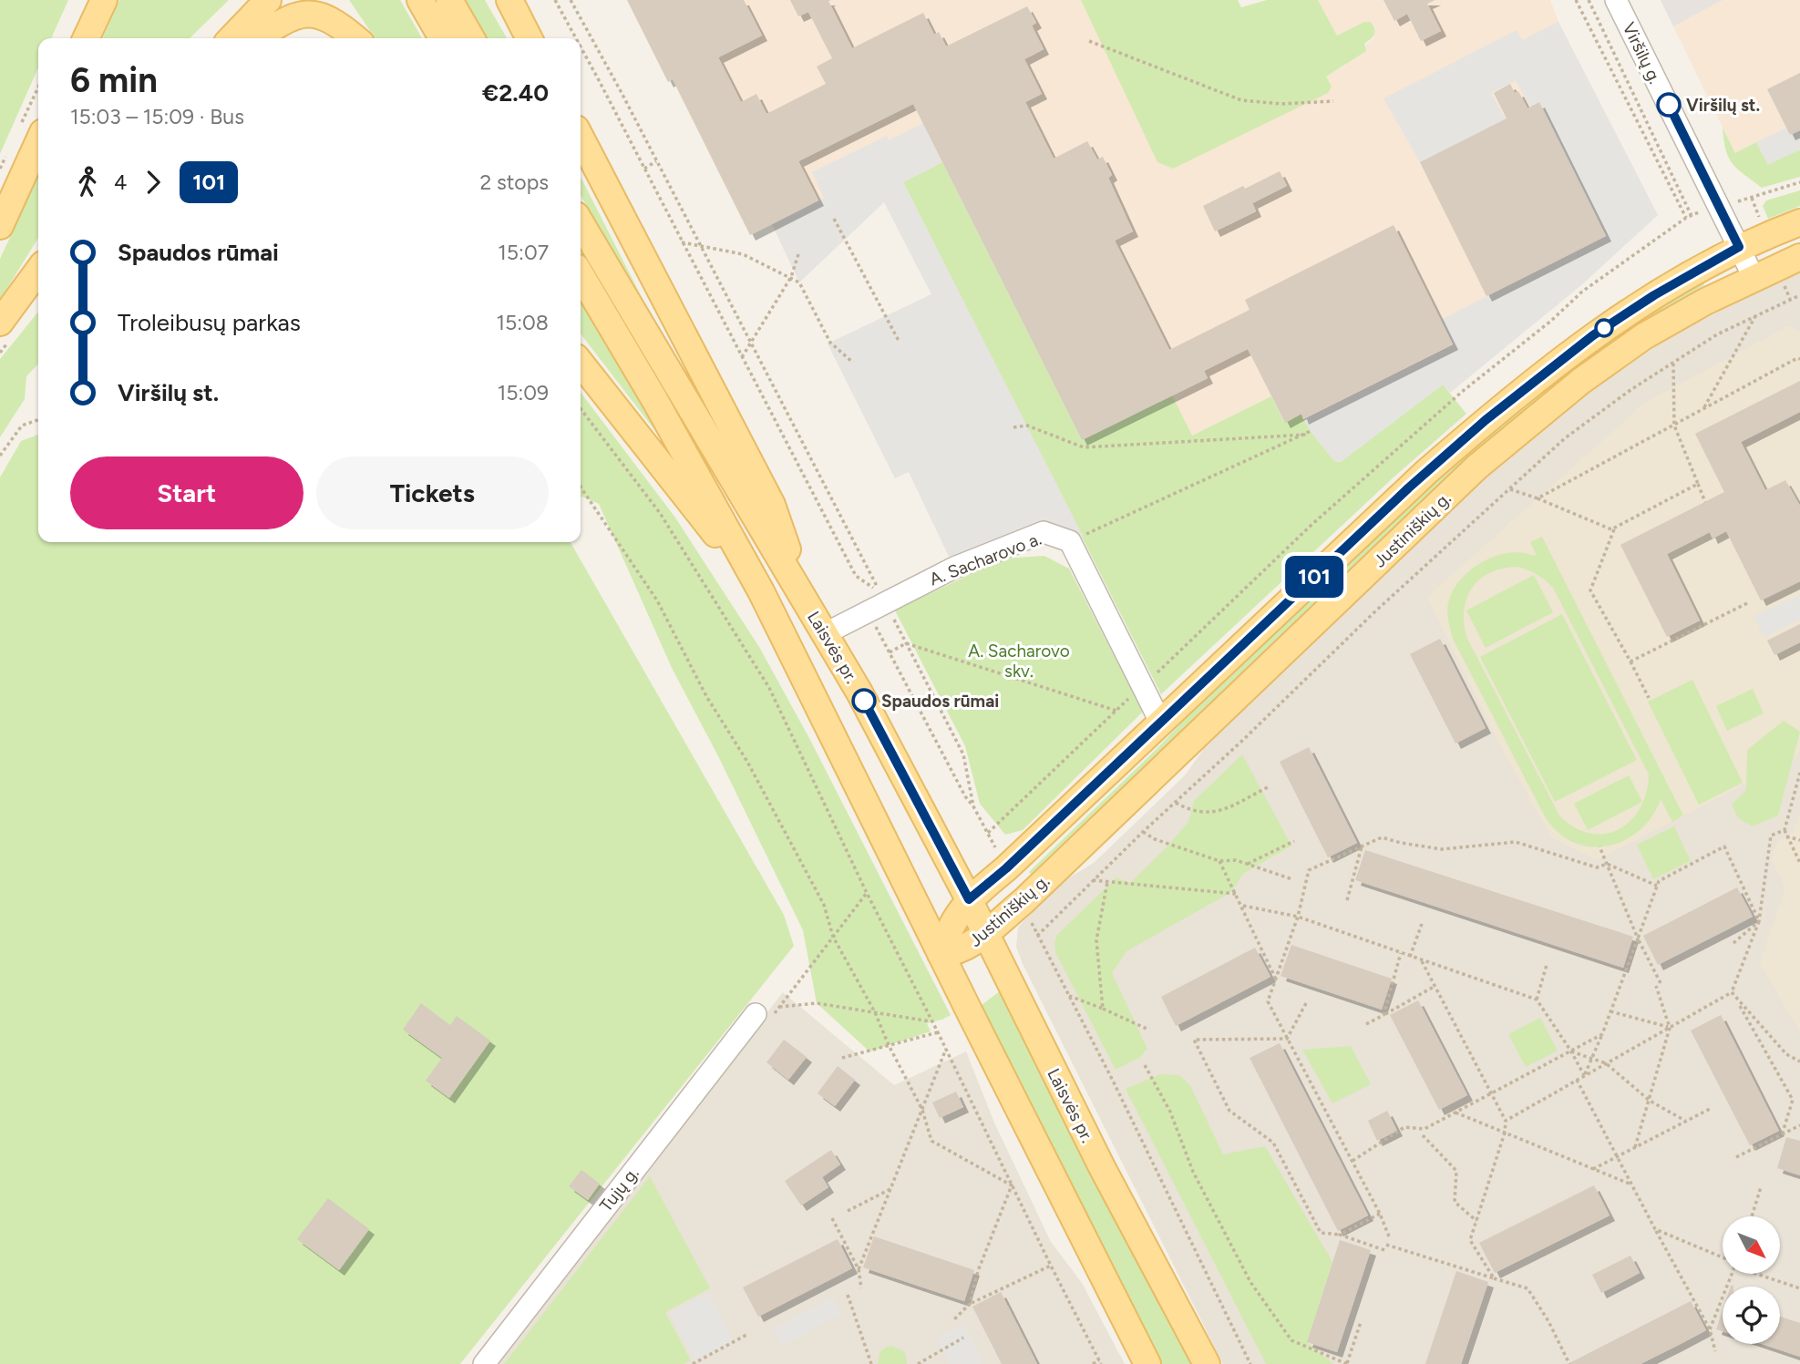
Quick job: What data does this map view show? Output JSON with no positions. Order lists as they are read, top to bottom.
{
  "streets": {
    "main road": ["Justiniškių g.", "Laisvės pr."],
    "street": ["Viršilų g.", "A. Sacharovo a.", "Tujų g."]
  },
  "crossings": [
    ["Viršilų g.", "Justiniškių g."],
    ["Justiniškių g.", "A. Sacharovo a."],
    ["Justiniškių g.", "Laisvės pr."],
    ["A. Sacharovo a.", "Laisvės pr."]
  ],
  "parks": ["A. Sacharovo skv."],
  "places": ["Viršilų st.", "Spaudos rūmai"],
  "lines": ["bus line 101"],
  "north": "bottom right",
  "page": {
    "on_map": "101",
    "heading": ["6 min", "15:03 – 15:09 · Bus", "€2.40"],
    "legs": ["4", "101", "2 stops"],
    "list": [
      {
        "name": "Spaudos rūmai",
        "value": "15:07"
      },
      {
        "name": "Troleibusų parkas",
        "value": "15:08"
      },
      {
        "name": "Viršilų st.",
        "value": "15:09"
      }
    ],
    "buttons": ["Start", "Tickets"]
  }
}
